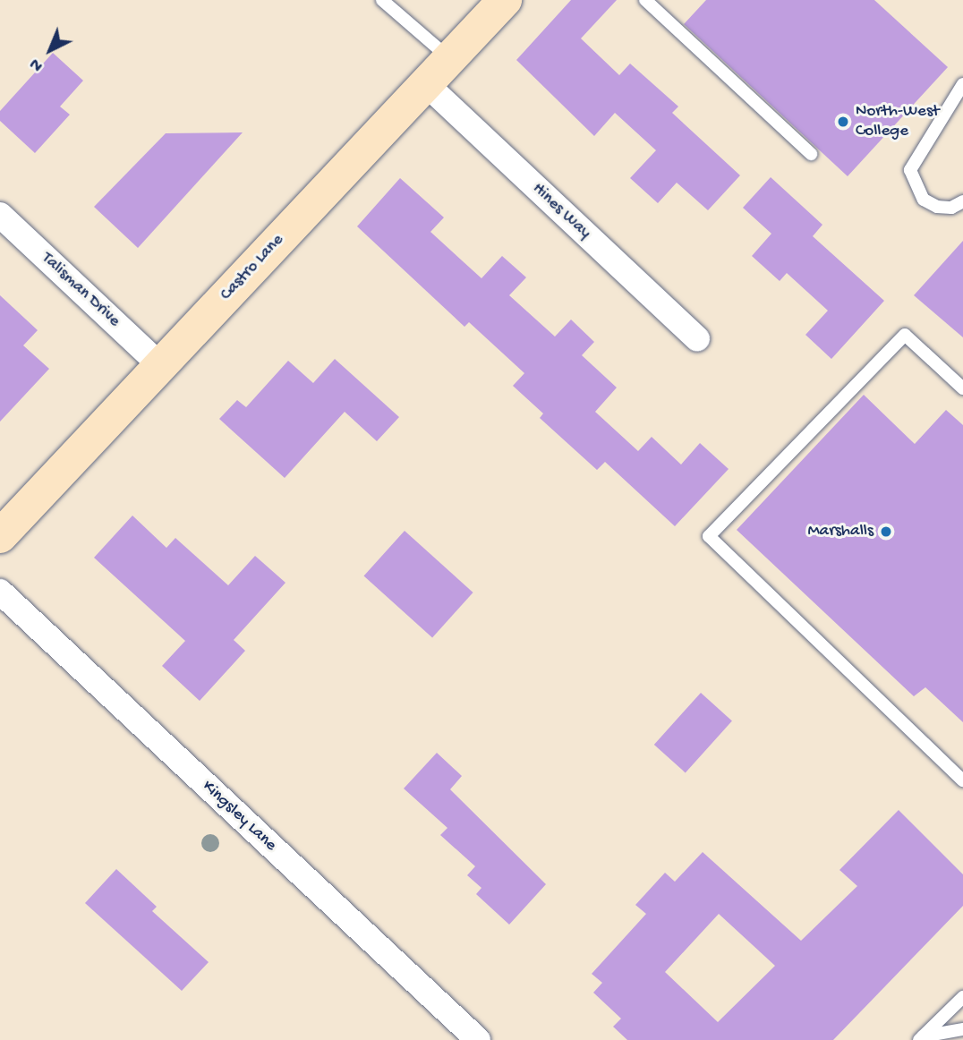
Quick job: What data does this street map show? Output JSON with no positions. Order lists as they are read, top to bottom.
{
  "streets": {
    "street": [
      "Hines Way",
      "Castro Lane",
      "Talisman Drive",
      "Kingsley Lane"
    ]
  },
  "crossings": [
    ["Hines Way", "Castro Lane"],
    ["Castro Lane", "Talisman Drive"]
  ],
  "places": ["North-West College", "Marshalls"],
  "north": "bottom left"
}
